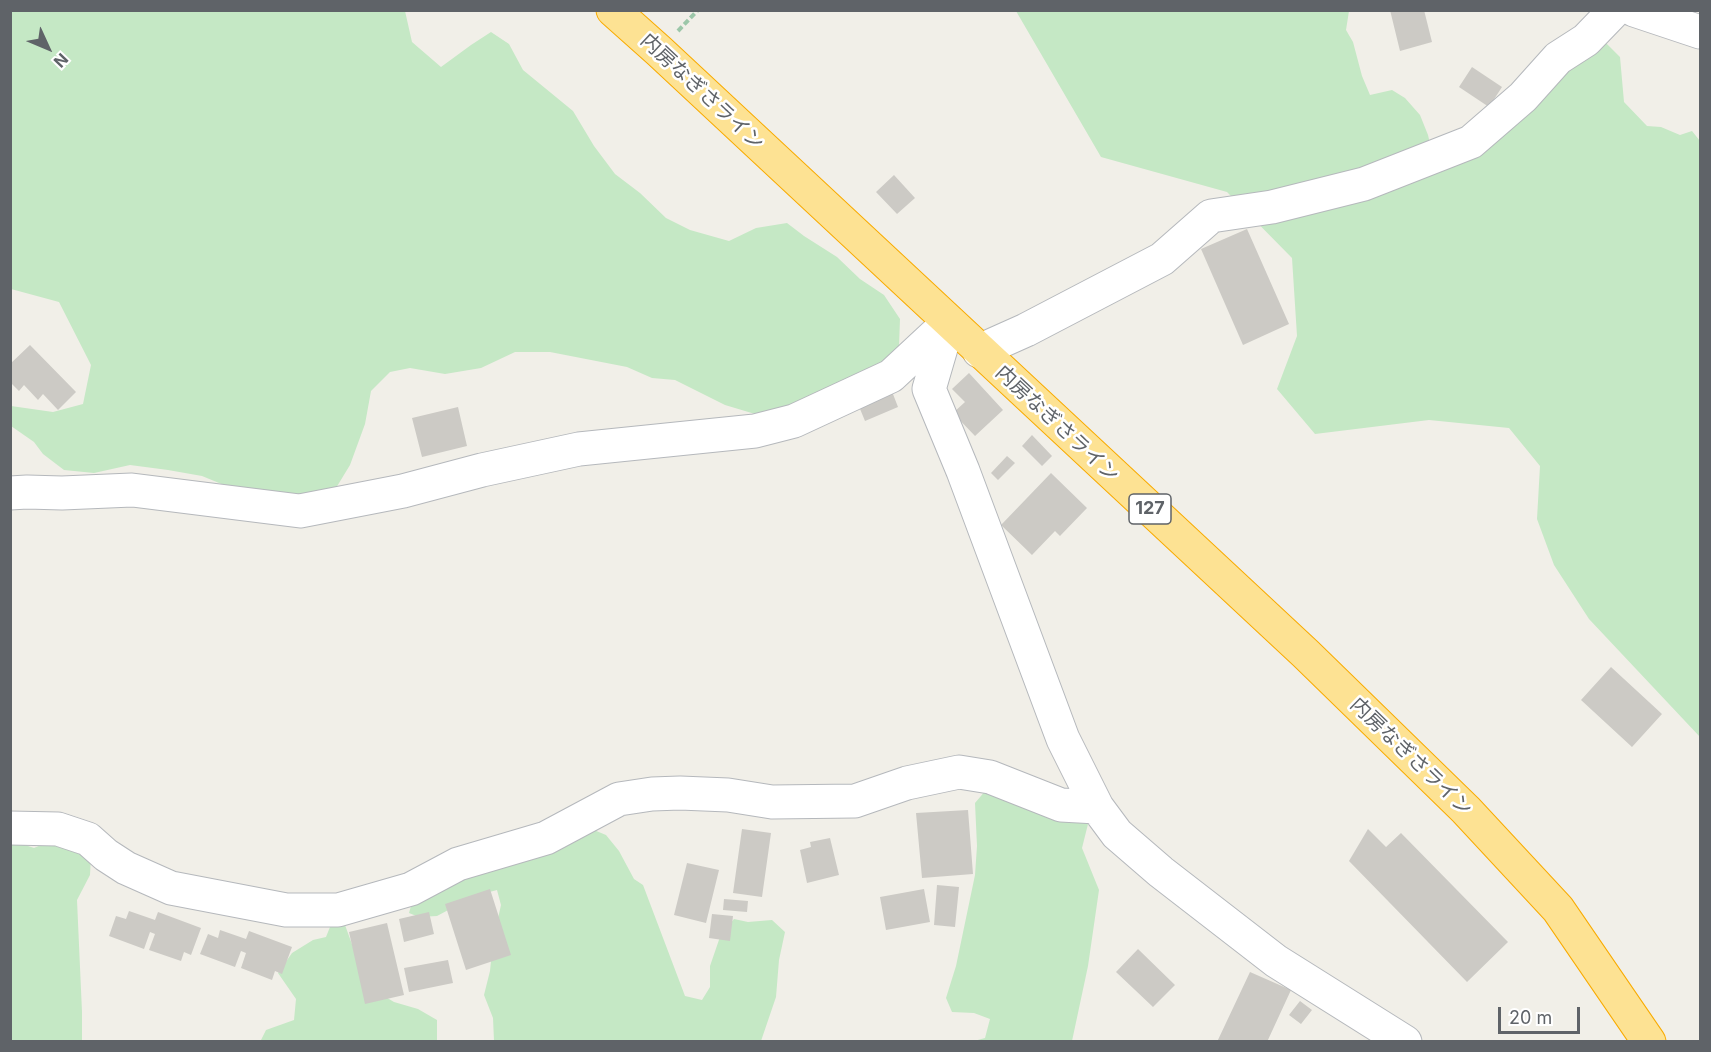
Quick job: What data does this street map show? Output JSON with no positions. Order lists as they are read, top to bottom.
{
  "streets": {
    "highway": ["内房なぎさライン", "127"]
  },
  "scale_bar": "20 m",
  "north": "bottom right"
}
